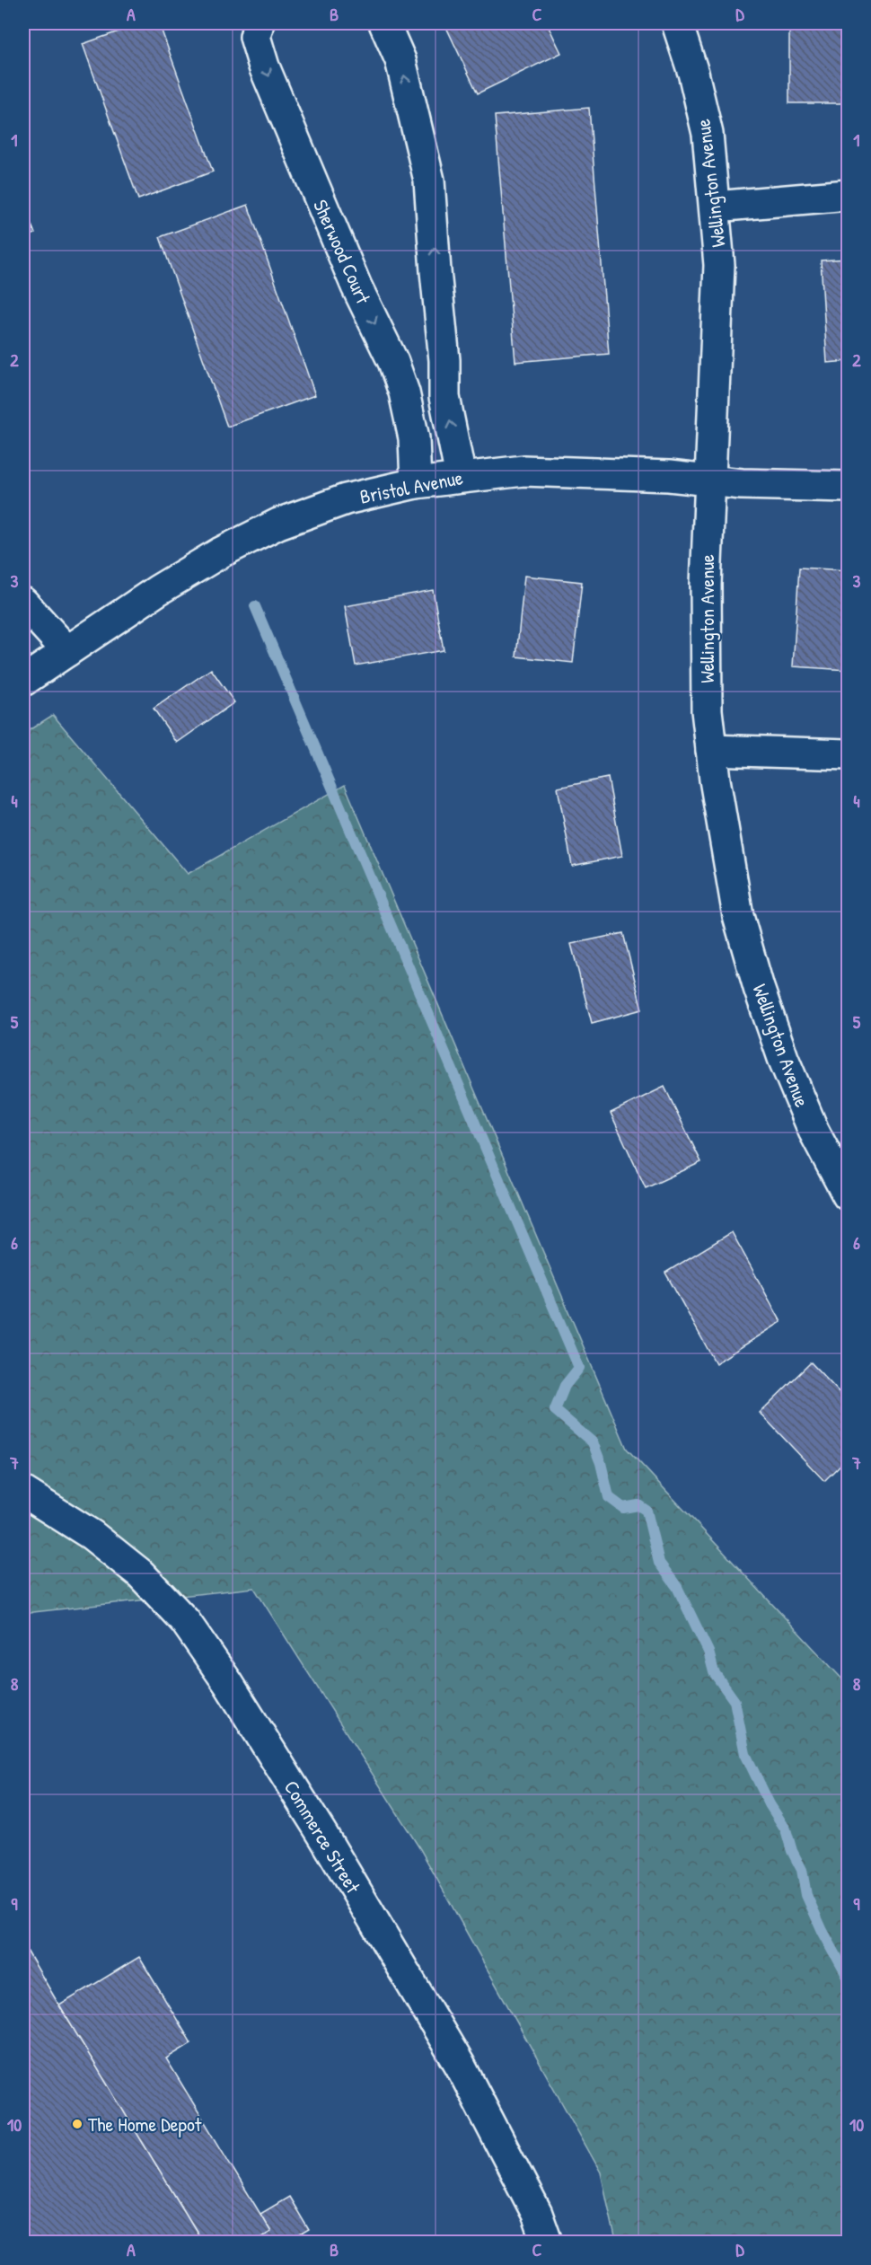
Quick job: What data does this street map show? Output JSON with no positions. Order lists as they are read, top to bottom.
{
  "streets": {
    "street": [
      "Wellington Avenue",
      "Sherwood Court",
      "Bristol Avenue",
      "Commerce Street"
    ]
  },
  "crossings": [
    ["Wellington Avenue", "Bristol Avenue"],
    ["Sherwood Court", "Bristol Avenue"]
  ],
  "places": ["The Home Depot"],
  "grid": {
    "columns": [
      "A",
      "B",
      "C",
      "D"
    ],
    "rows": [
      "1",
      "2",
      "3",
      "4",
      "5",
      "6",
      "7",
      "8",
      "9",
      "10"
    ]
  }
}
